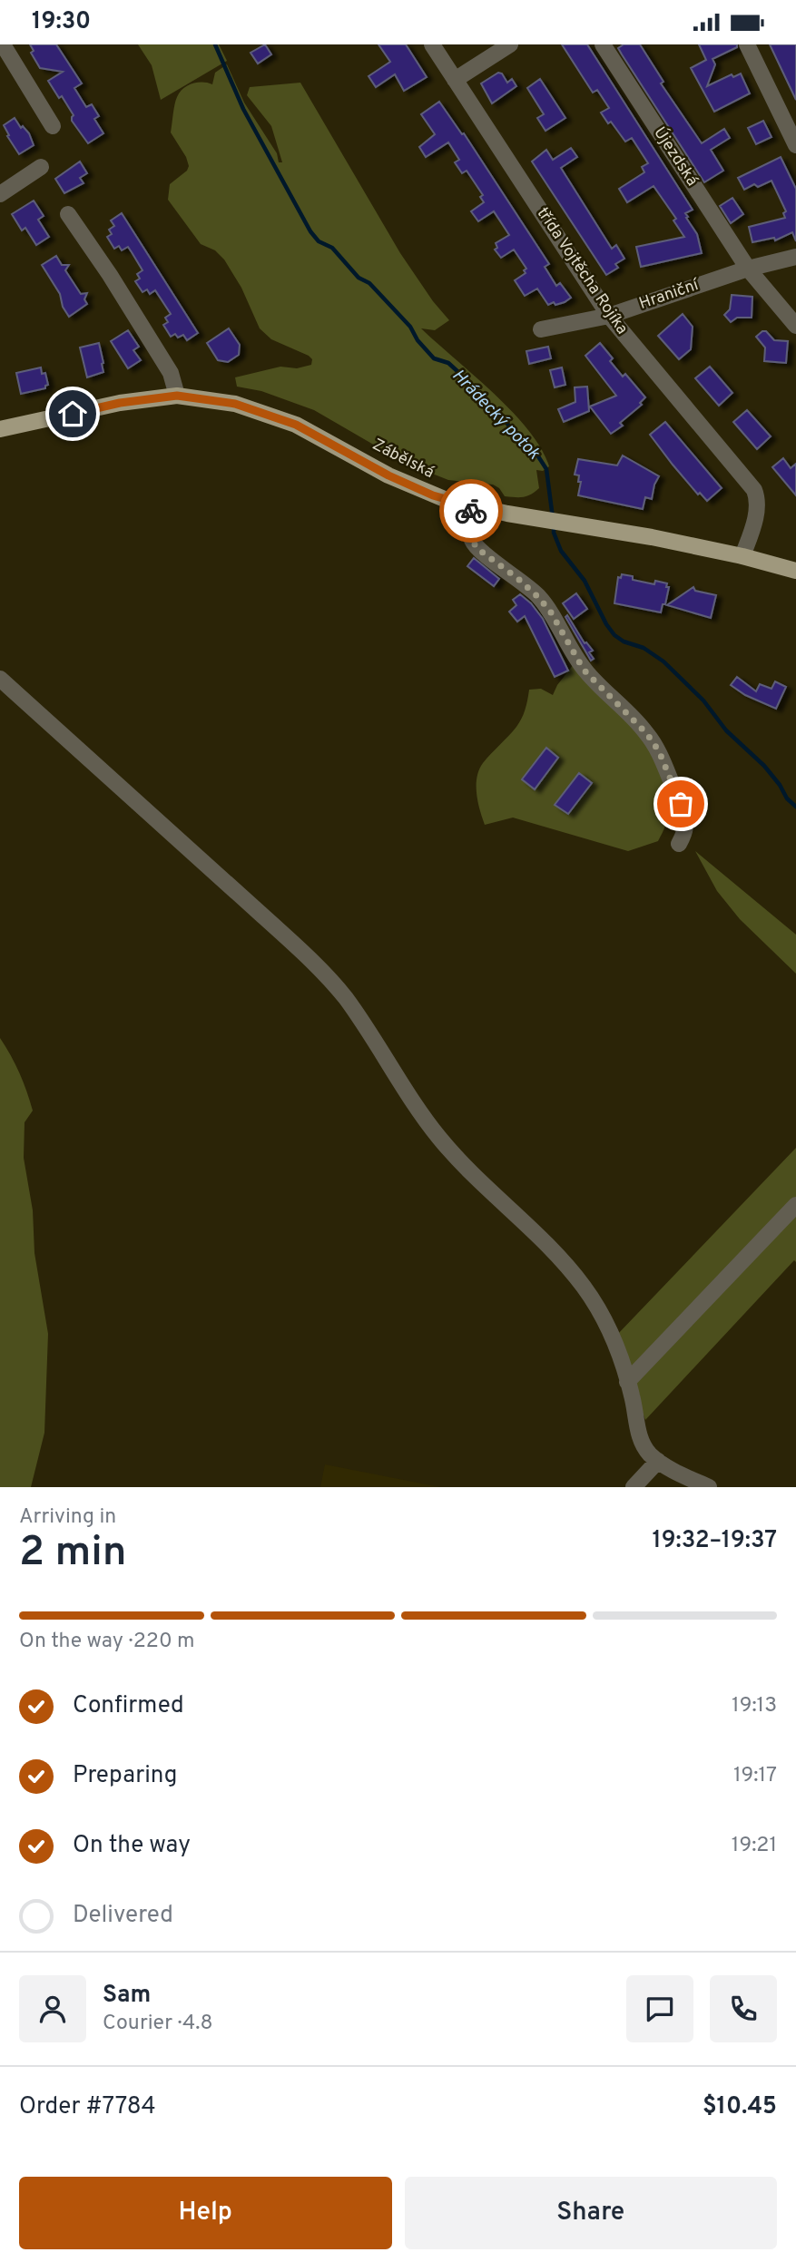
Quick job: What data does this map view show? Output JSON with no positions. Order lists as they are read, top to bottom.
{
  "streets": {
    "main road": ["Zábělská"],
    "street": ["Újezdská", "třída Vojtěcha Rojíka", "Hraniční"]
  },
  "crossings": [
    ["Újezdská", "Hraniční"],
    ["třída Vojtěcha Rojíka", "Hraniční"],
    ["třída Vojtěcha Rojíka", "Zábělská"]
  ],
  "water": ["Hrádecký potok"],
  "page": {
    "status": "19:30",
    "heading": ["2 min", "Arriving in", "19:32–19:37"],
    "panel": [
      "Sam",
      "Courier · 4.8",
      "Order #7784",
      "$10.45"
    ],
    "bar": "On the way · 220 m",
    "list": [
      ["Confirmed", "19:13"],
      ["Preparing", "19:17"],
      ["On the way", "19:21"],
      "Delivered"
    ],
    "buttons": ["Help", "Share"]
  }
}
